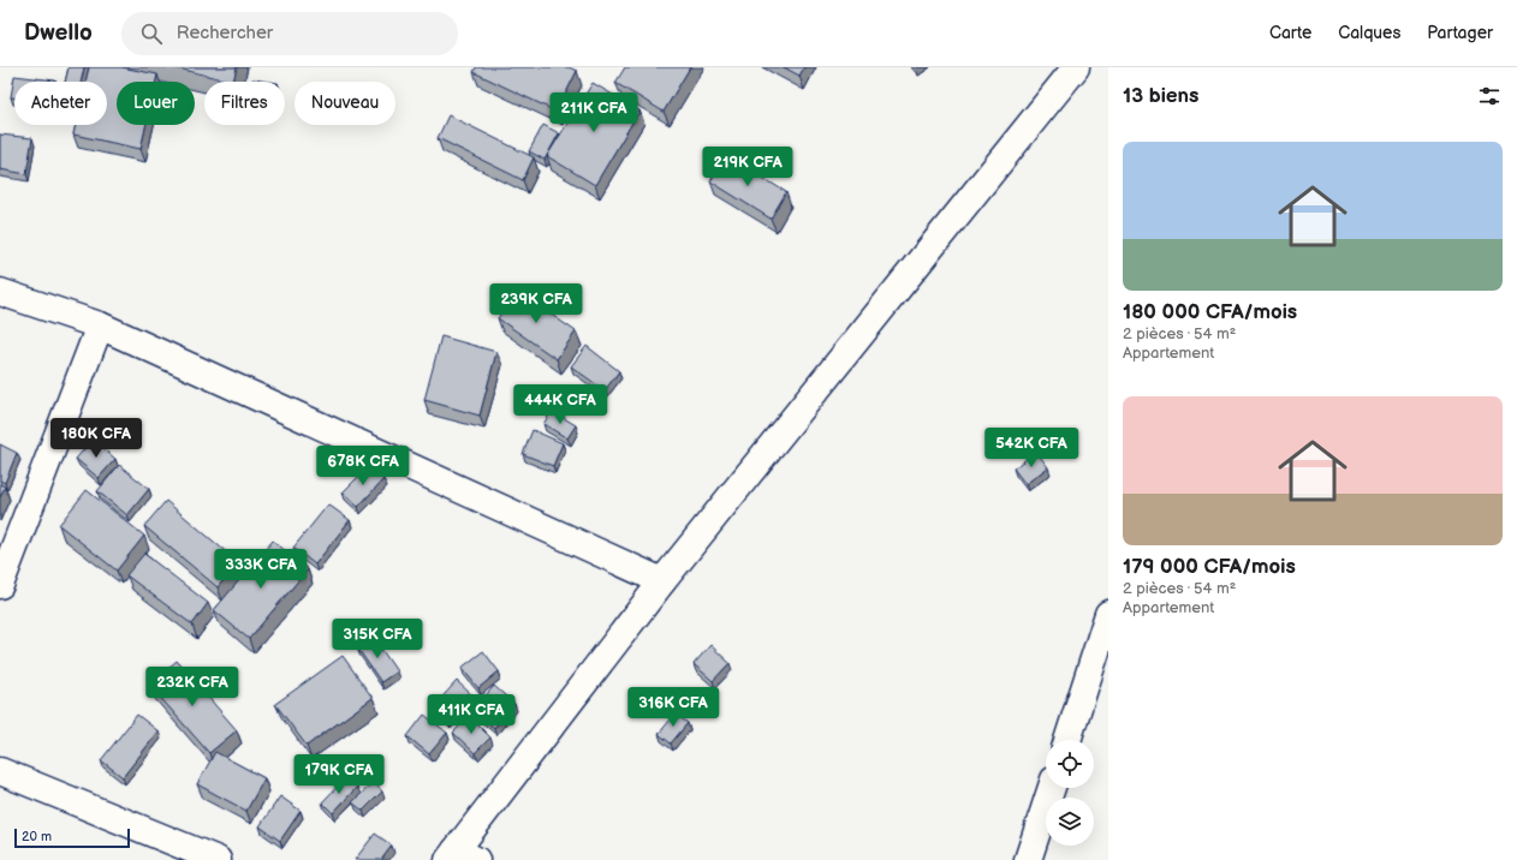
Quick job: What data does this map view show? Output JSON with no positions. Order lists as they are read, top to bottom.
{
  "scale_bar": "20 m",
  "page": {
    "header": "Dwello",
    "search": "Rechercher",
    "nav": ["Carte", "Calques", "Partager"],
    "heading": "13 biens",
    "chip": [
      "Acheter",
      "Louer",
      "Filtres",
      "Nouveau"
    ],
    "price": [
      "211K CFA",
      "219K CFA",
      "239K CFA",
      "444K CFA",
      "180K CFA",
      "542K CFA",
      "678K CFA",
      "333K CFA",
      "315K CFA",
      "232K CFA",
      "316K CFA",
      "411K CFA",
      "179K CFA"
    ],
    "list": [
      {
        "name": "180 000 CFA/mois",
        "note": "2 pièces · 54 m² · Appartement"
      },
      {
        "name": "179 000 CFA/mois",
        "note": "2 pièces · 54 m² · Appartement"
      }
    ],
    "scale": "20 m"
  }
}
